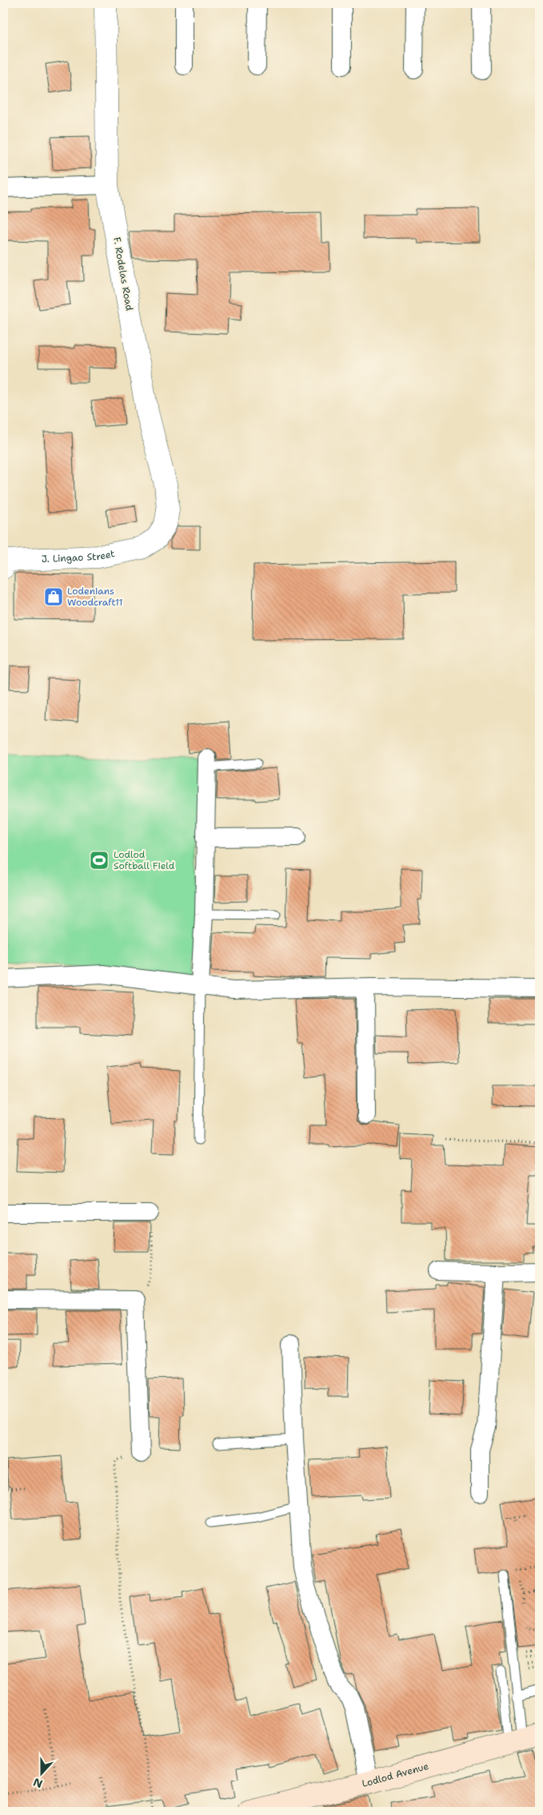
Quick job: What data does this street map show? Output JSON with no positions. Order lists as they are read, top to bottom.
{
  "streets": {
    "main road": ["Lodlod Avenue"],
    "street": ["F. Rodelas Road", "J. Lingao Street"]
  },
  "crossings": [
    ["F. Rodelas Road", "J. Lingao Street"]
  ],
  "places": {
    "shop": ["Lodenians Woodcraft11"],
    "sports": ["Lodlod Softball Field"]
  },
  "north": "bottom"
}
